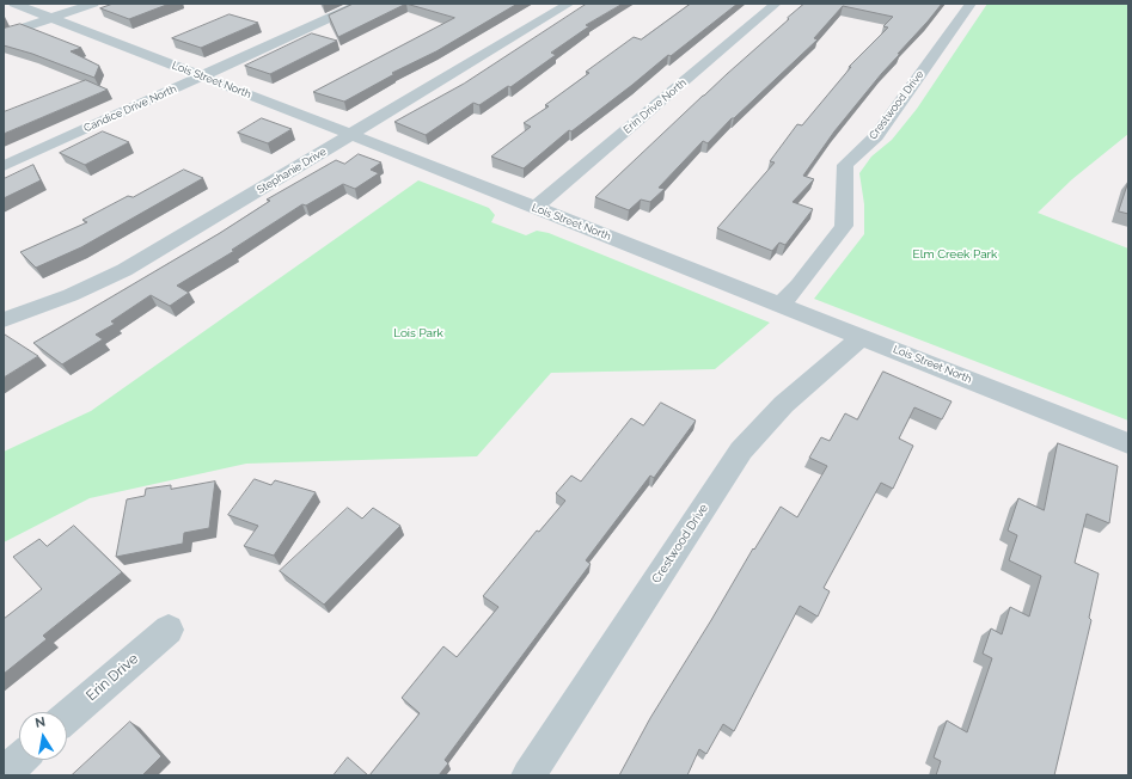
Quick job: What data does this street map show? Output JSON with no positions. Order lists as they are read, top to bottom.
{
  "streets": {
    "street": [
      "Lois Street North",
      "Crestwood Drive",
      "Erin Drive North",
      "Candice Drive North",
      "Stephanie Drive",
      "Erin Drive"
    ]
  },
  "crossings": [
    ["Lois Street North", "Crestwood Drive"],
    ["Lois Street North", "Erin Drive North"],
    ["Lois Street North", "Candice Drive North"],
    ["Lois Street North", "Stephanie Drive"]
  ],
  "parks": ["Elm Creek Park", "Lois Park"],
  "north": "top"
}
